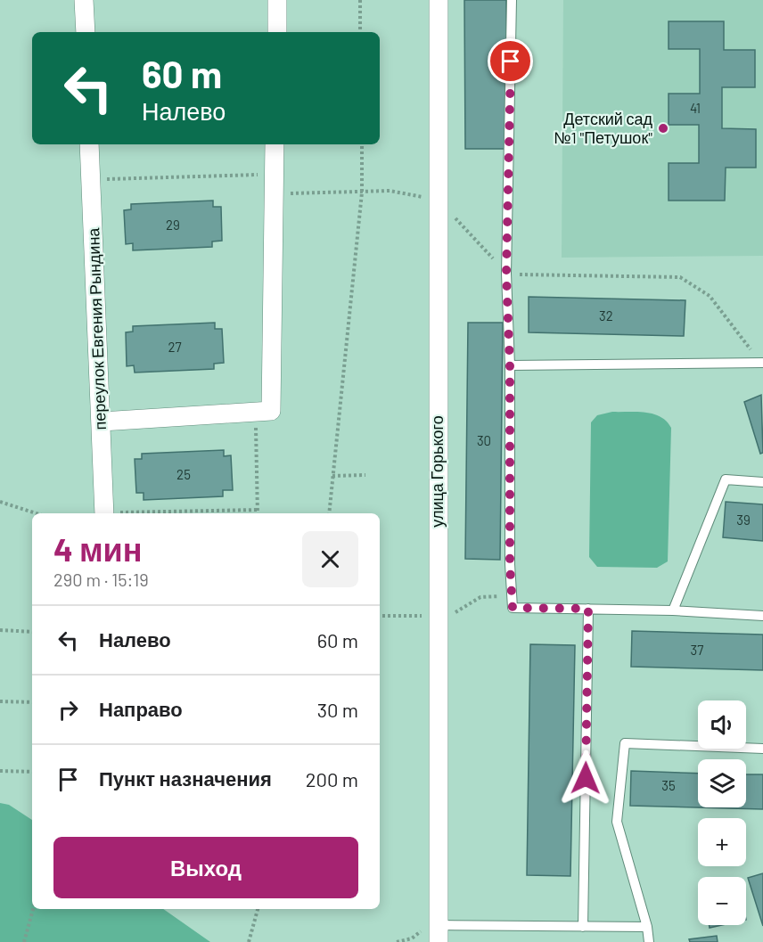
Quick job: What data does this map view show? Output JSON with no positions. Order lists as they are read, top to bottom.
{
  "streets": {
    "street": ["переулок Евгения Рындина", "улица Горького"]
  },
  "places": ["Детский сад №1 \"Петушок\""],
  "house_numbers": [
    "41",
    "29",
    "32",
    "27",
    "30",
    "25",
    "39",
    "37",
    "35"
  ],
  "page": {
    "turn": ["60 m", "Налево"],
    "heading": ["4 мин", "290 m · 15:19"],
    "list": [
      {
        "name": "Налево",
        "value": "60 m"
      },
      {
        "name": "Направо",
        "value": "30 m"
      },
      {
        "name": "Пункт назначения",
        "value": "200 m"
      }
    ],
    "map_buttons": ["+", "−"],
    "buttons": "Выход"
  }
}
